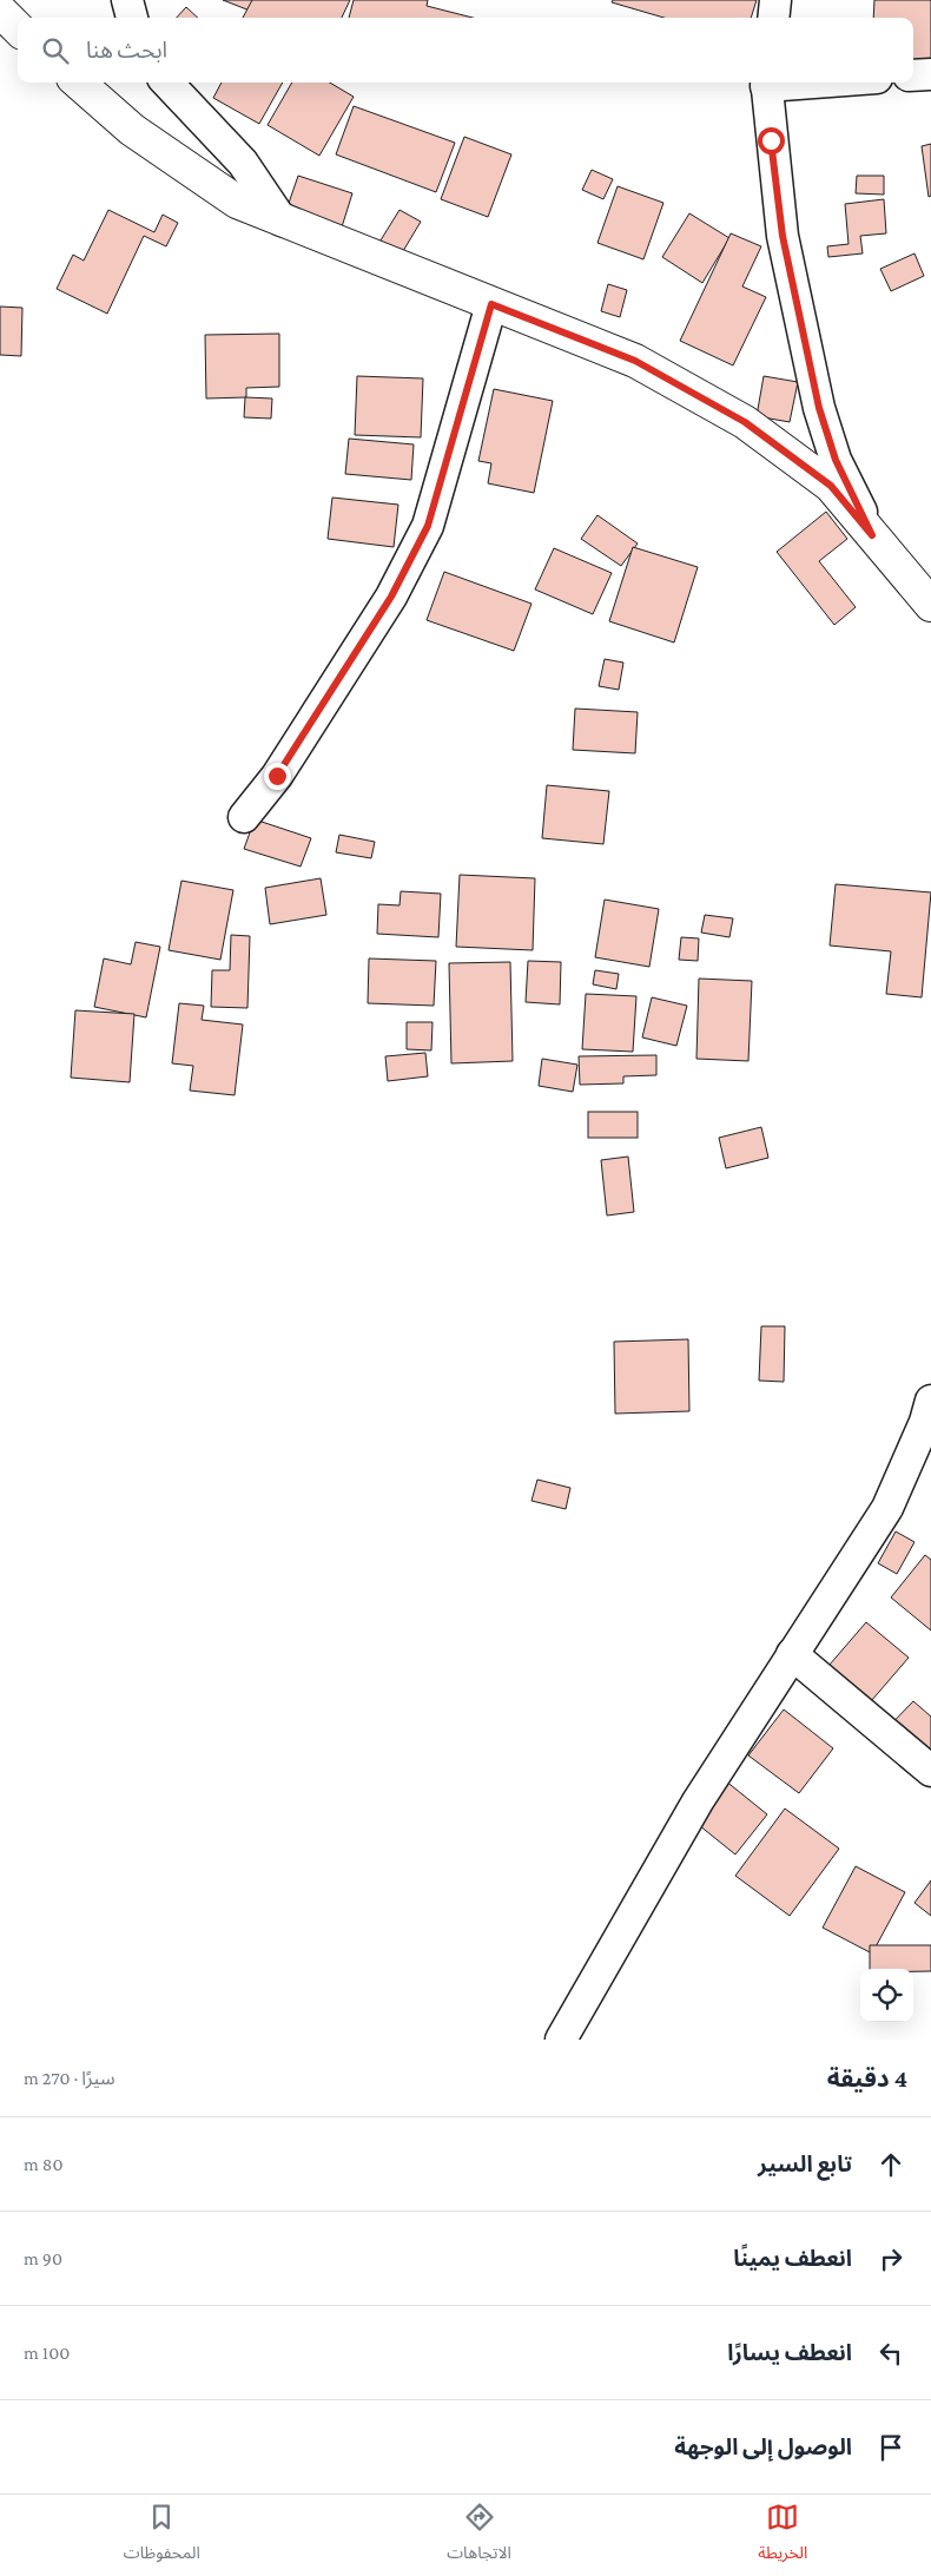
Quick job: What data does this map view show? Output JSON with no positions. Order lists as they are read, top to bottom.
{
  "page": {
    "search": "ابحث هنا",
    "heading": ["4 دقيقة", "سيرًا · 270 m"],
    "list": [
      ["تابع السير", "80 m"],
      ["انعطف يمينًا", "90 m"],
      ["انعطف يسارًا", "100 m"],
      "الوصول إلى الوجهة"
    ],
    "nav": ["الخريطة", "الاتجاهات", "المحفوظات"]
  }
}
